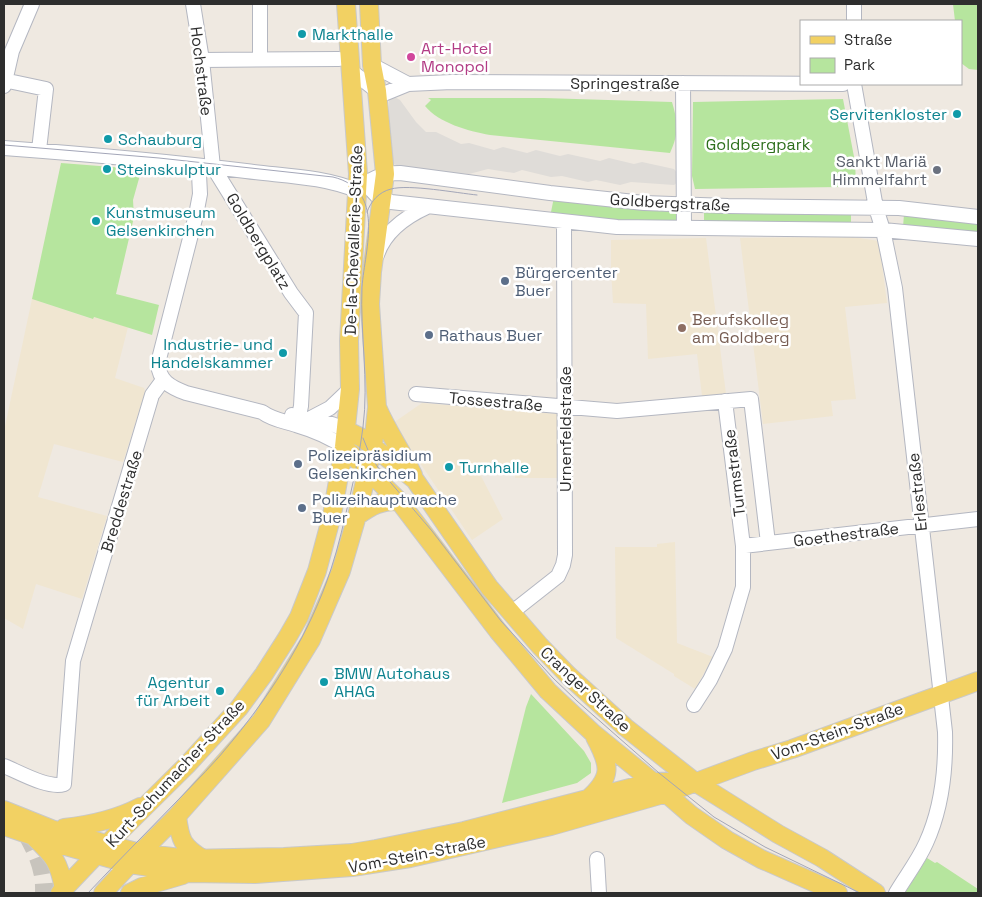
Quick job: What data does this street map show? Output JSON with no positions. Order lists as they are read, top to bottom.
{
  "streets": {
    "main road": [
      "De-la-Chevallerie-Straße",
      "Cranger Straße",
      "Vom-Stein-Straße",
      "Kurt-Schumacher-Straße"
    ],
    "street": [
      "Hochstraße",
      "Springestraße",
      "Goldbergstraße",
      "Goldbergplatz",
      "Tossestraße",
      "Urnenfeldstraße",
      "Turmstraße",
      "Erlestraße",
      "Breddestraße",
      "Goethestraße"
    ]
  },
  "crossings": [
    ["Hochstraße", "Goldbergplatz"],
    ["Springestraße", "De-la-Chevallerie-Straße"],
    ["Goldbergstraße", "De-la-Chevallerie-Straße"],
    ["Goldbergstraße", "Goldbergplatz"],
    ["Goldbergstraße", "Urnenfeldstraße"],
    ["Goldbergstraße", "Erlestraße"],
    ["De-la-Chevallerie-Straße", "Goldbergplatz"],
    ["De-la-Chevallerie-Straße", "Cranger Straße"],
    ["De-la-Chevallerie-Straße", "Kurt-Schumacher-Straße"],
    ["Tossestraße", "Urnenfeldstraße"],
    ["Tossestraße", "Turmstraße"],
    ["Urnenfeldstraße", "Cranger Straße"],
    ["Turmstraße", "Goethestraße"],
    ["Erlestraße", "Goethestraße"],
    ["Erlestraße", "Vom-Stein-Straße"],
    ["Cranger Straße", "Vom-Stein-Straße"],
    ["Cranger Straße", "Kurt-Schumacher-Straße"],
    ["Vom-Stein-Straße", "Kurt-Schumacher-Straße"]
  ],
  "parks": ["Goldbergpark"],
  "places": [
    "Markthalle",
    "Art-Hotel Monopol",
    "Servitenkloster",
    "Schauburg",
    "Steinskulptur",
    "Sankt Mariä Himmelfahrt",
    "Kunstmuseum Gelsenkirchen",
    "Bürgercenter Buer",
    "Berufskolleg am Goldberg",
    "Rathaus Buer",
    "Industrie- und Handelskammer",
    "Polizeipräsidium Gelsenkirchen",
    "Turnhalle",
    "Polizeihauptwache Buer",
    "BMW Autohaus AHAG",
    "Agentur für Arbeit"
  ],
  "legend": ["Straße", "Park"]
}
